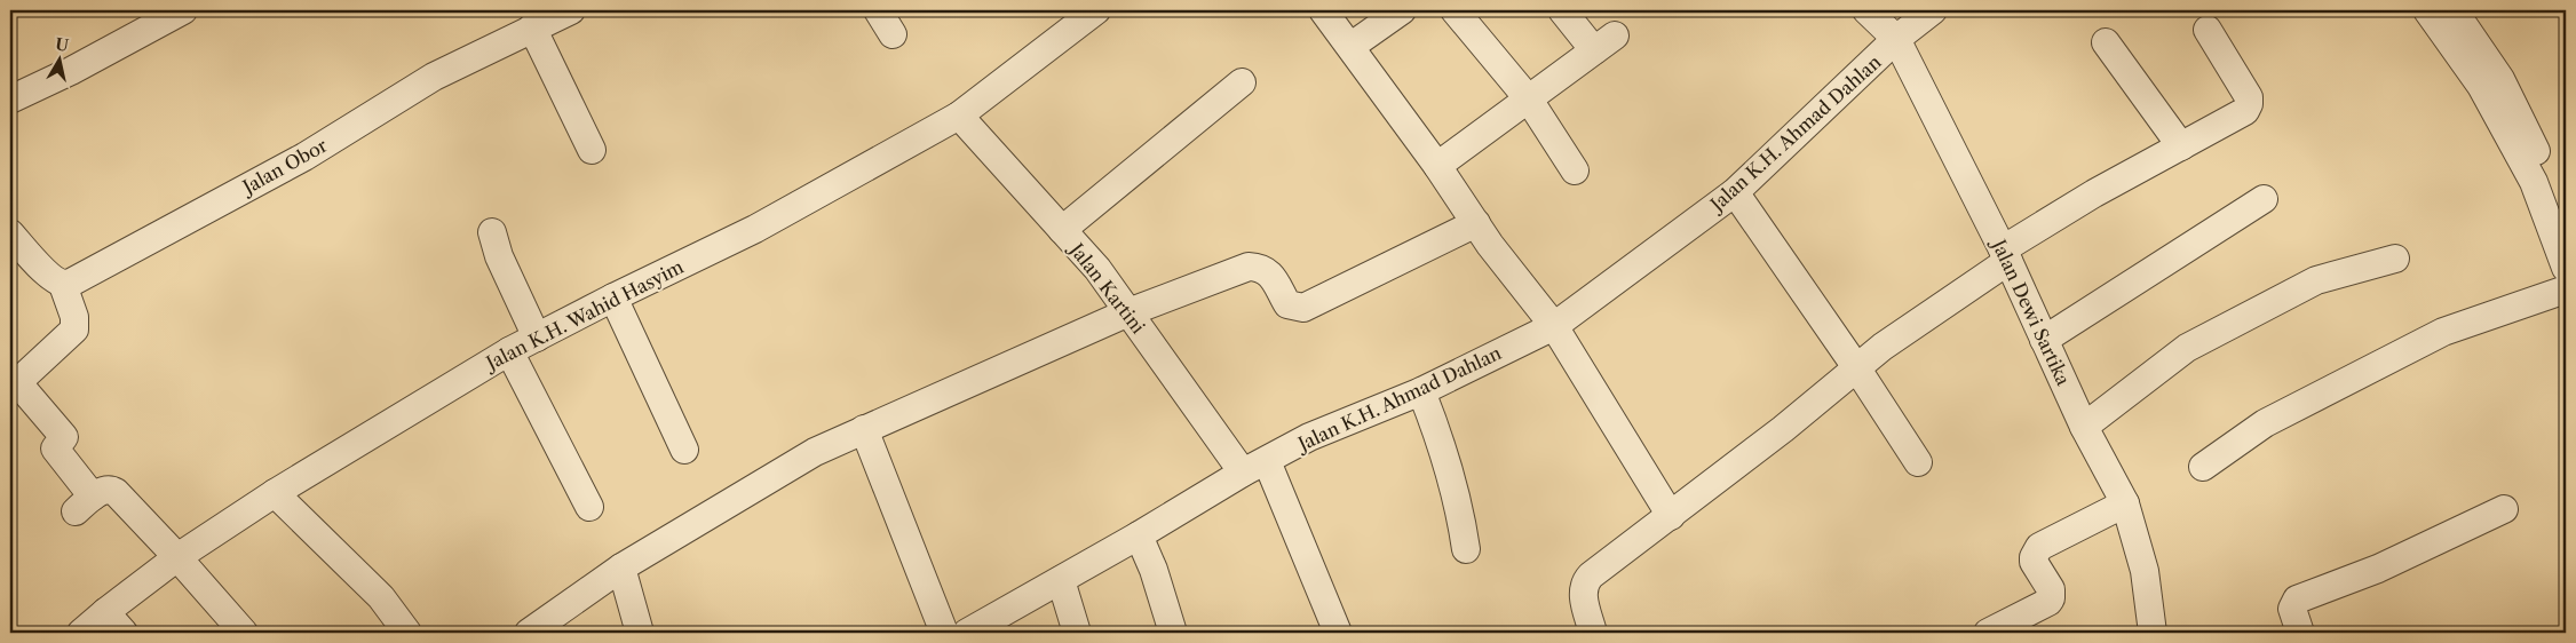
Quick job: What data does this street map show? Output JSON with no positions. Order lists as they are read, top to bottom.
{
  "streets": {
    "street": [
      "Jalan K.H. Ahmad Dahlan",
      "Jalan Obor",
      "Jalan Kartini",
      "Jalan Dewi Sartika",
      "Jalan K.H. Wahid Hasyim"
    ]
  },
  "crossings": [
    ["Jalan K.H. Ahmad Dahlan", "Jalan Kartini"],
    ["Jalan K.H. Ahmad Dahlan", "Jalan Dewi Sartika"],
    ["Jalan Kartini", "Jalan K.H. Wahid Hasyim"]
  ],
  "north": "top"
}
